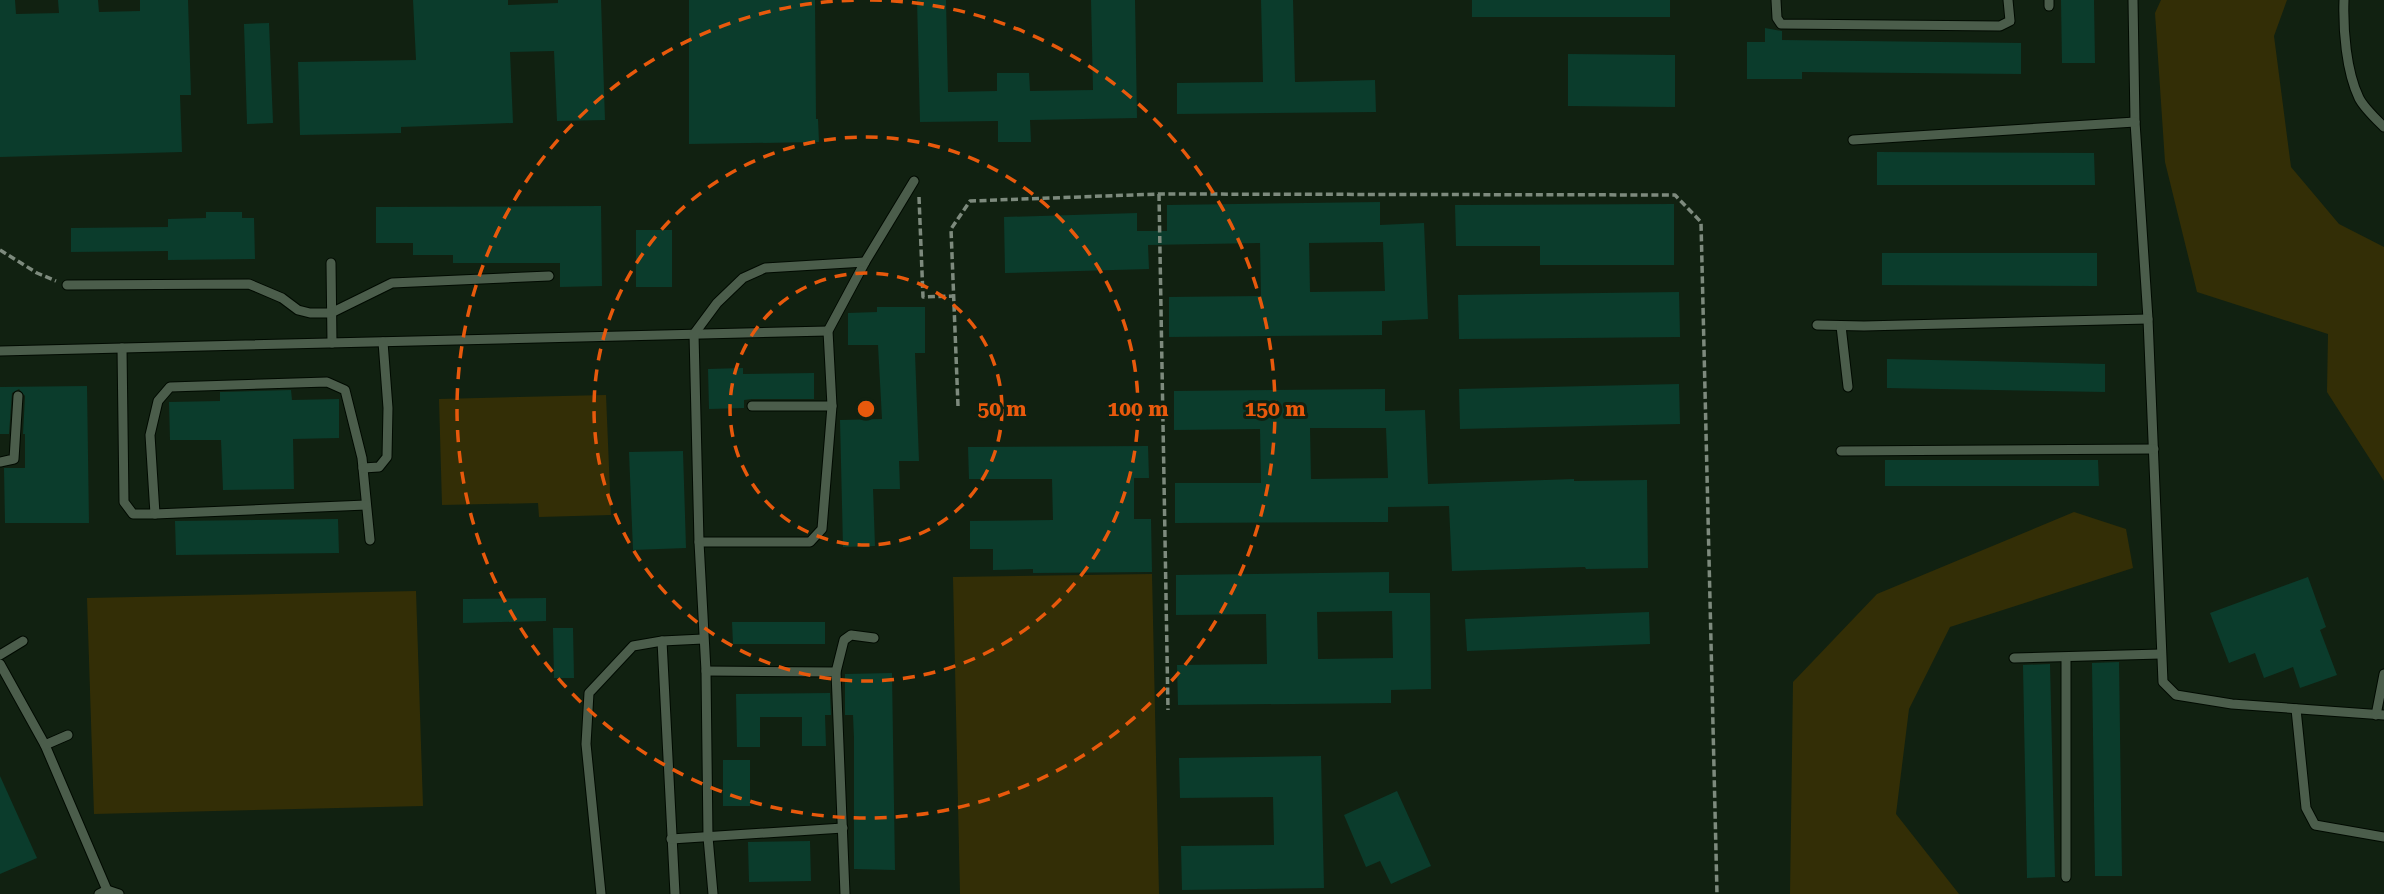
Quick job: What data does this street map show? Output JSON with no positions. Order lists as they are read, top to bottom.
{
  "rings": ["50 m", "100 m", "150 m"]
}
